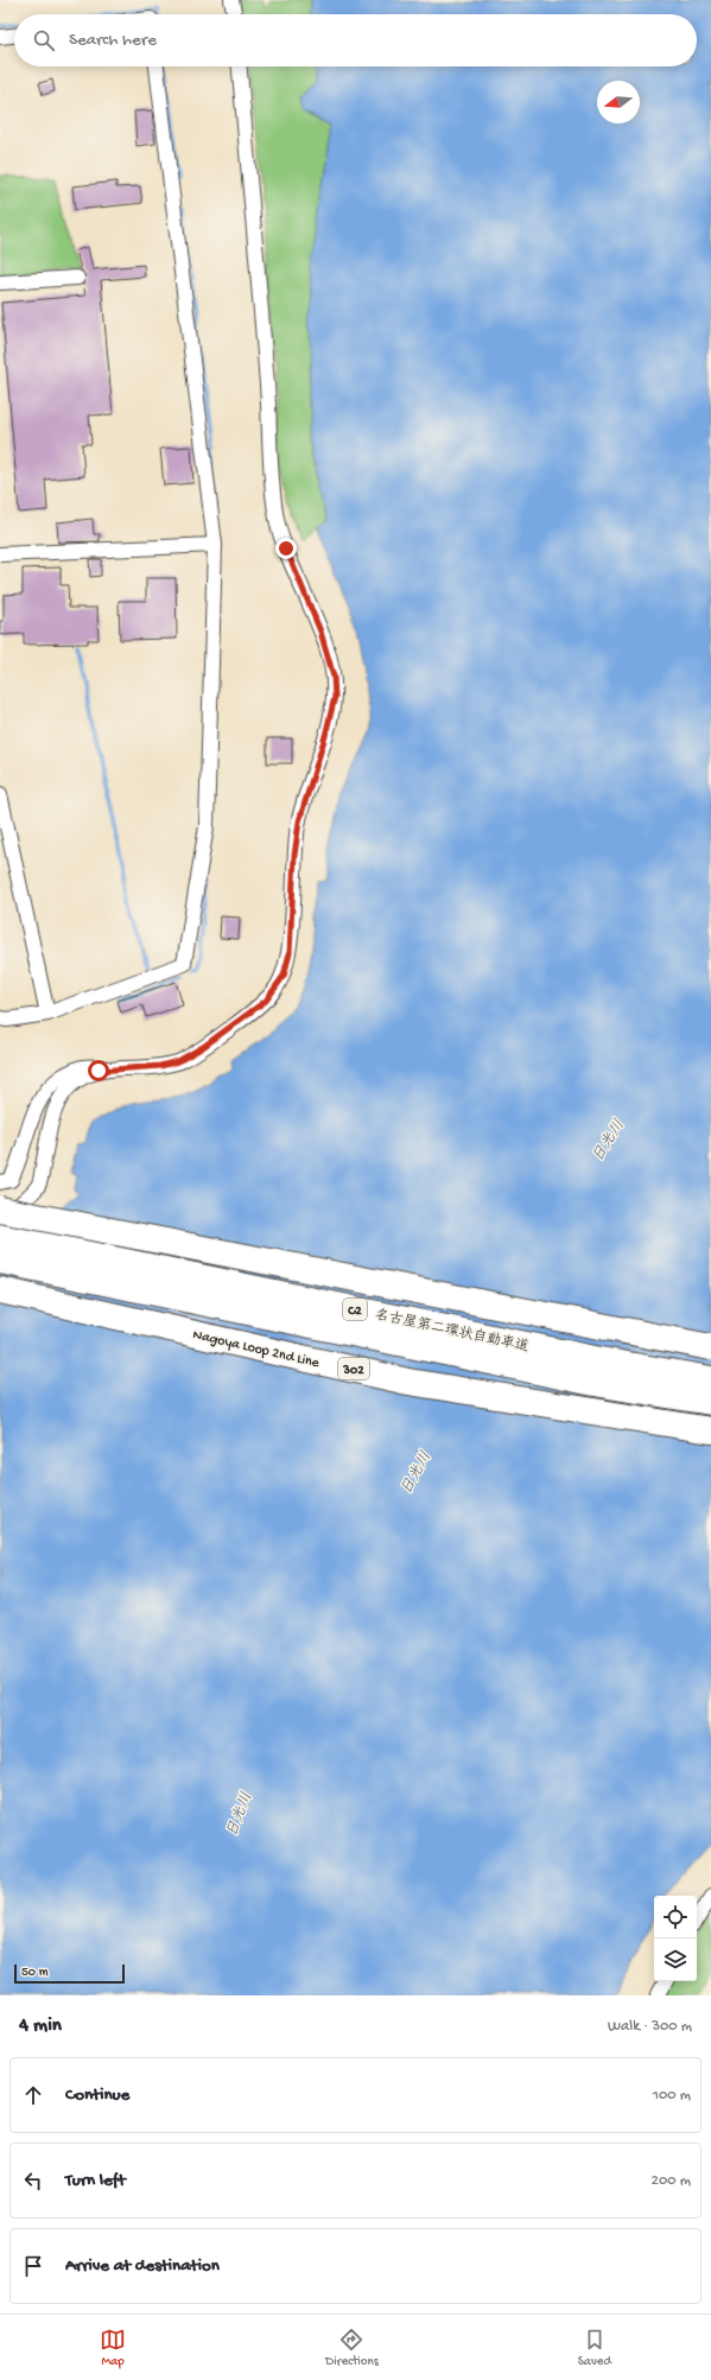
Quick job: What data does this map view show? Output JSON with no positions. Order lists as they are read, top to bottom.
{
  "streets": {
    "highway": [
      "C2",
      "名古屋第二環状自動車道",
      "Nagoya Loop 2nd Line",
      "302"
    ]
  },
  "water": ["日光川"],
  "scale_bar": "50 m",
  "north": "left",
  "page": {
    "search": "Search here",
    "scale": "50 m",
    "heading": ["4 min", "Walk · 300 m"],
    "list": [
      ["Continue", "100 m"],
      ["Turn left", "200 m"],
      "Arrive at destination"
    ],
    "nav": ["Map", "Directions", "Saved"]
  }
}
